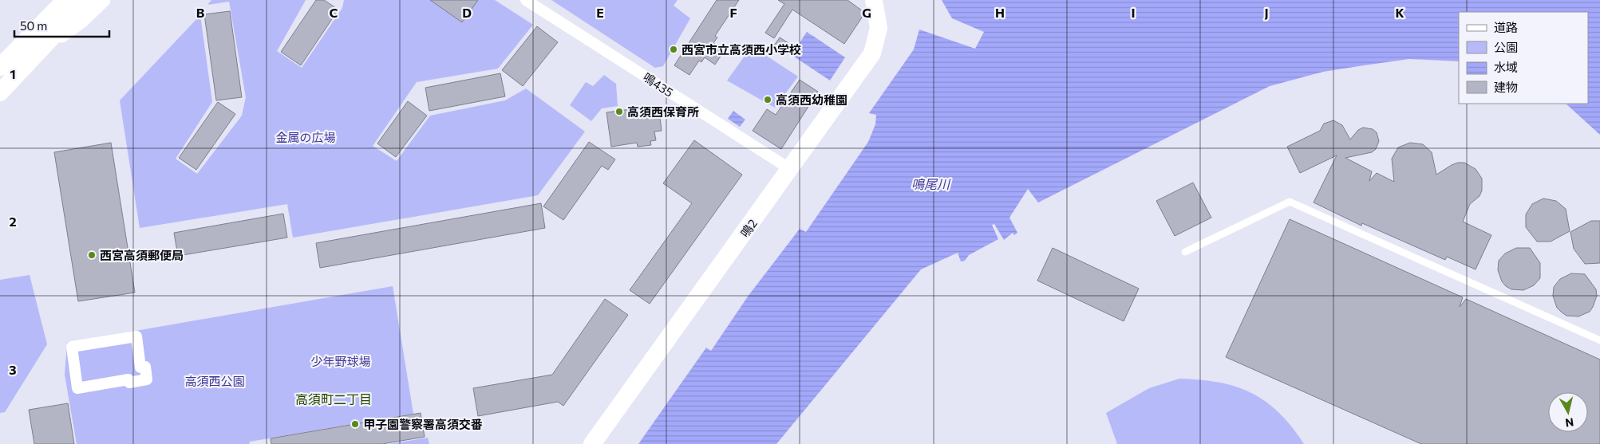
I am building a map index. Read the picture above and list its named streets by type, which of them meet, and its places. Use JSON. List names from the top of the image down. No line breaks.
{"streets":{"street":["鳴435","鳴2"]},"crossings":[["鳴435","鳴2"]],"districts":["高須町二丁目"],"water":["鳴尾川"],"parks":["金属の広場","少年野球場","高須西公園"],"places":["西宮市立高須西小学校","高須西幼稚園","高須西保育所","西宮高須郵便局","甲子園警察署高須交番"],"legend":["道路","公園","水域","建物"],"scale_bar":"50 m","north":"bottom","grid":{"columns":["B","C","D","E","F","G","H","I","J","K"],"rows":["1","2","3"]}}
